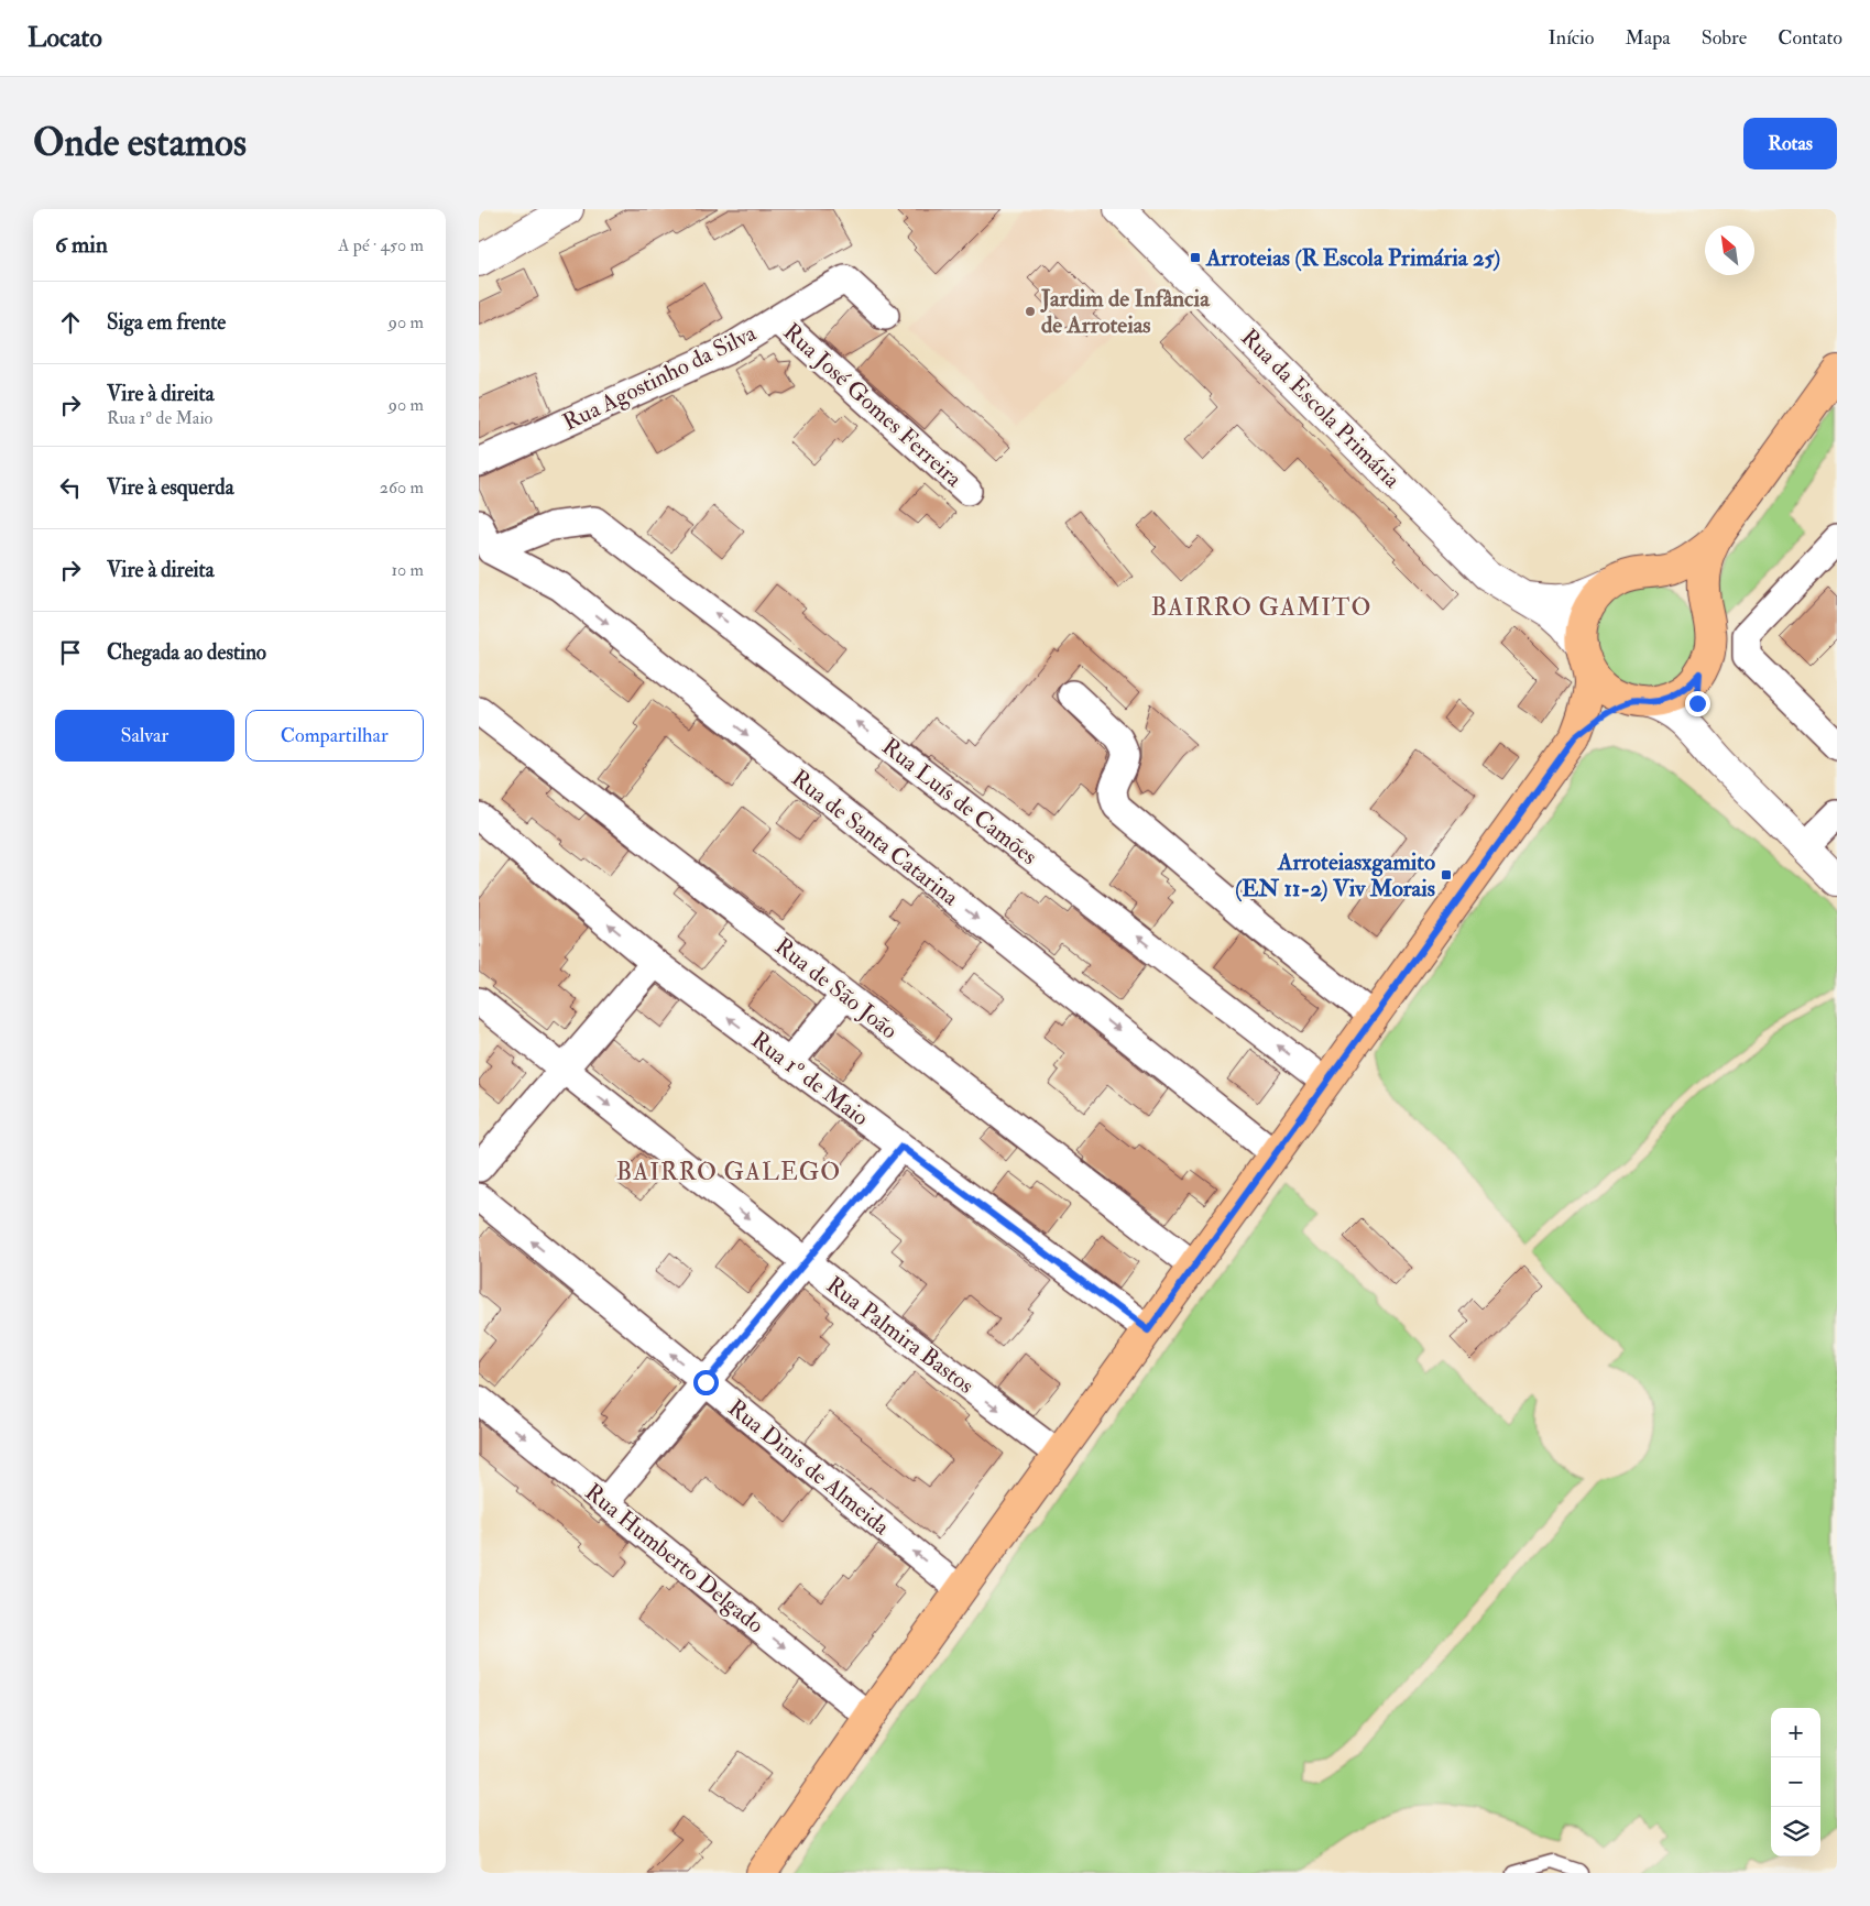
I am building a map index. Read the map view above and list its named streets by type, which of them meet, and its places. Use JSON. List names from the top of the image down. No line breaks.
{"streets":{"street":["Rua Agostinho da Silva","Rua José Gomes Ferreira","Rua da Escola Primária","Rua Luís de Camões","Rua de Santa Catarina","Rua de São João","Rua 1º de Maio","Rua Palmira Bastos","Rua Dinis de Almeida","Rua Humberto Delgado"]},"crossings":[["Rua Agostinho da Silva","Rua José Gomes Ferreira"],["Rua Luís de Camões","Rua de Santa Catarina"]],"one_way":["Rua 1º de Maio","Rua Palmira Bastos","Rua Dinis de Almeida","Rua Humberto Delgado"],"districts":["BAIRRO GAMITO","BAIRRO GALEGO"],"places":{"transit":["Arroteias (R Escola Primária 25)","Arroteiasxgamito (EN 11-2) Viv Morais"],"other":["Jardim de Infância de Arroteias"]},"north":"top left","page":{"header":"Locato","nav":["Início","Mapa","Sobre","Contato"],"buttons":["Rotas",["Salvar","Compartilhar"]],"title":"Onde estamos","heading":["6 min","A pé · 450 m"],"list":[["Siga em frente","90 m"],["Vire à direita","Rua 1º de Maio","90 m"],["Vire à esquerda","260 m"],["Vire à direita","10 m"],"Chegada ao destino"],"map_buttons":["+","−"]}}
